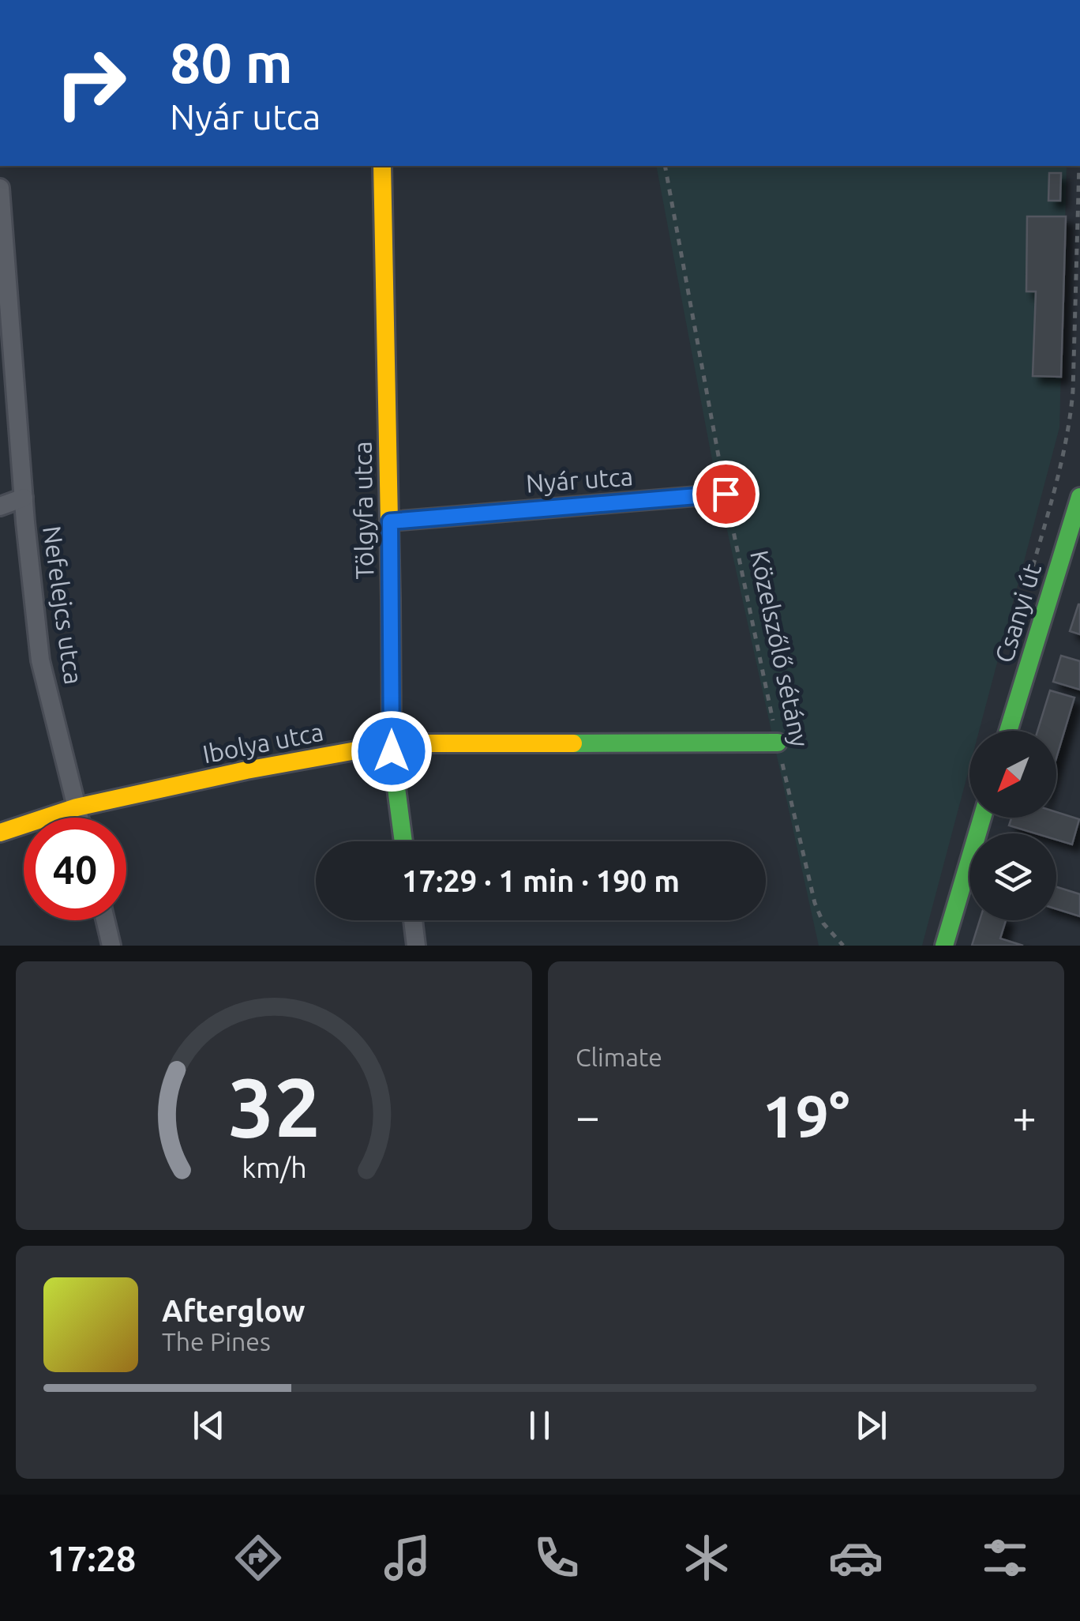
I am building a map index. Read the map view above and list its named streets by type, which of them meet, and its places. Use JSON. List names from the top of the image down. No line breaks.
{"streets":{"street":["Nyár utca","Tölgyfa utca","Nefelejcs utca","Csanyi út","Ibolya utca"],"path":["Közelszőlő sétány"]},"crossings":[["Nyár utca","Tölgyfa utca"],["Nyár utca","Közelszőlő sétány"],["Tölgyfa utca","Ibolya utca"],["Nefelejcs utca","Ibolya utca"],["Közelszőlő sétány","Ibolya utca"]],"north":"bottom left","page":{"turn":["80 m","Nyár utca"],"limit":"40","trip":"17:29 · 1 min · 190 m","tile":"Climate","heat":["−","19°","+"],"song":["Afterglow","The Pines"],"tabs":"17:28","gauge":["32","km/h"]}}
